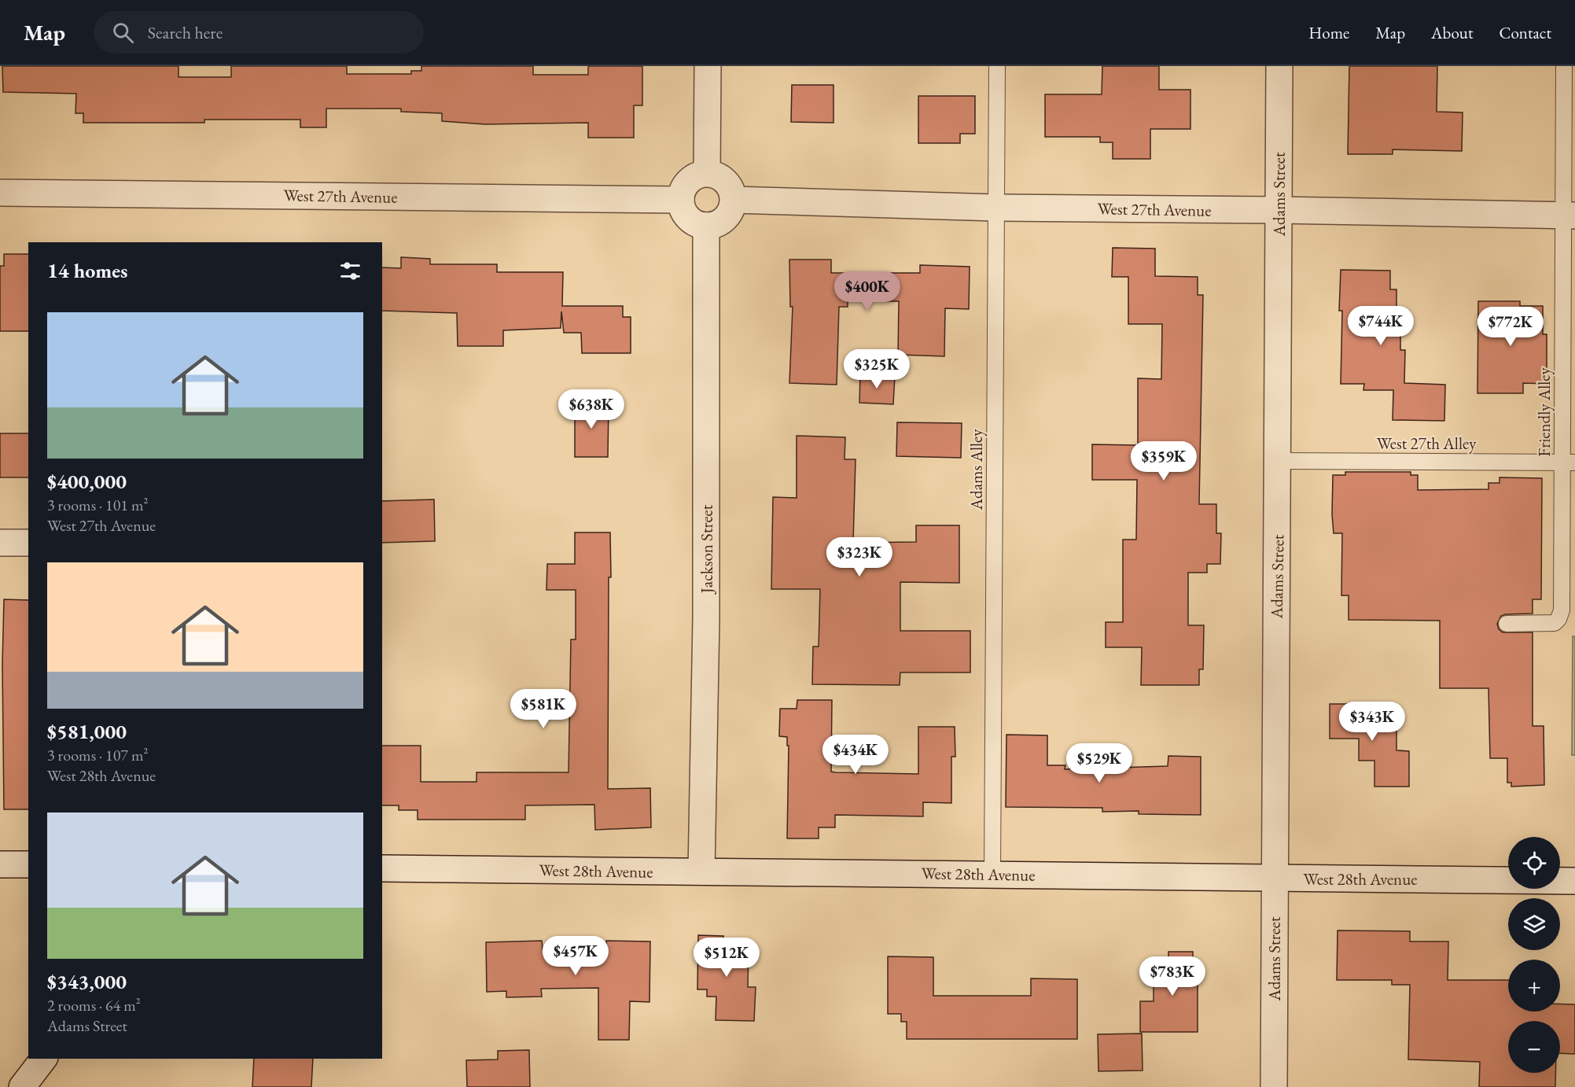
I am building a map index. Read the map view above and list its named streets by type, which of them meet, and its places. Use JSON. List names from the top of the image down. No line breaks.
{"streets":{"street":["Adams Street","West 27th Avenue","Jackson Street","West 28th Avenue"],"lane":["Friendly Alley","West 27th Alley","Adams Alley"]},"crossings":[["Adams Street","West 27th Avenue"],["Adams Street","West 27th Alley"],["Adams Street","West 28th Avenue"],["West 27th Avenue","Friendly Alley"],["West 27th Avenue","Adams Alley"],["West 27th Avenue","Jackson Street"],["Friendly Alley","West 27th Alley"],["Adams Alley","West 28th Avenue"],["Jackson Street","West 28th Avenue"]],"page":{"header":"Map","search":"Search here","nav":["Home","Map","About","Contact"],"heading":"14 homes","price":["$400K","$744K","$772K","$325K","$638K","$359K","$323K","$581K","$343K","$434K","$529K","$457K","$512K","$783K"],"list":[{"name":"$400,000","note":"3 rooms · 101 m² · West 27th Avenue"},{"name":"$581,000","note":"3 rooms · 107 m² · West 28th Avenue"},{"name":"$343,000","note":"2 rooms · 64 m² · Adams Street"}],"map_buttons":["+","−"]}}
